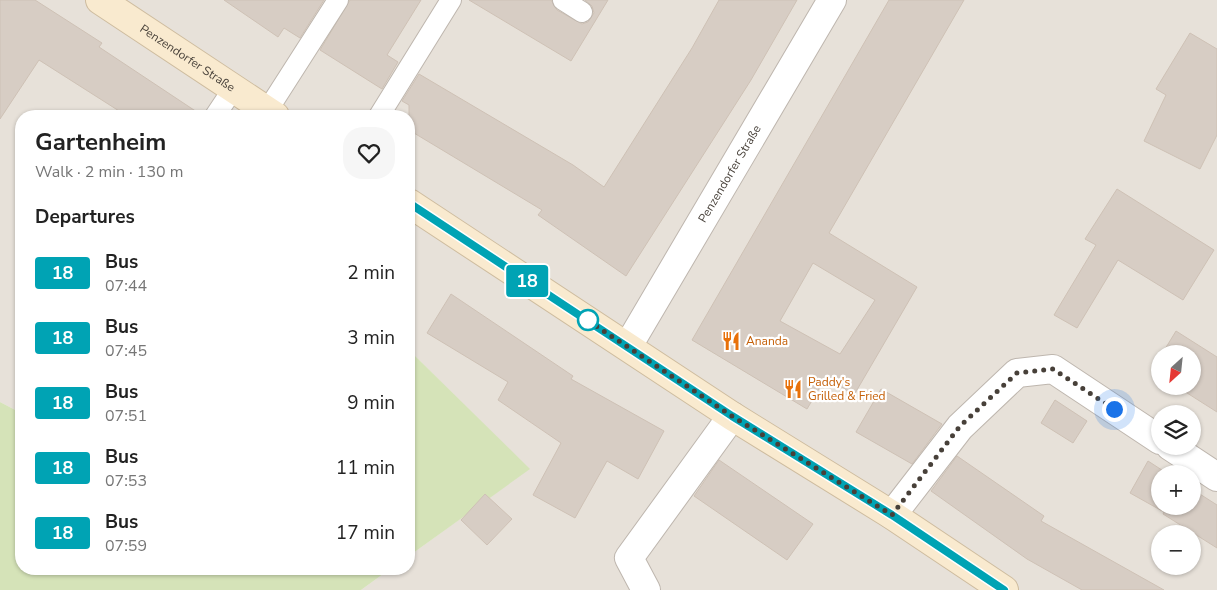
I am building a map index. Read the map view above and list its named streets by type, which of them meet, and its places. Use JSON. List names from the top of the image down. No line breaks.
{"streets":{"main road":["Penzendorfer Straße"]},"places":{"restaurant":["Ananda","Paddy's Grilled & Fried"]},"lines":["bus line 18"],"north":"bottom left","page":{"on_map":"18","heading":[["Gartenheim","Walk · 2 min · 130 m"],"Departures"],"list":[{"mark":"18","name":"Bus","note":"07:44","value":"2 min"},{"mark":"18","name":"Bus","note":"07:45","value":"3 min"},{"mark":"18","name":"Bus","note":"07:51","value":"9 min"},{"mark":"18","name":"Bus","note":"07:53","value":"11 min"},{"mark":"18","name":"Bus","note":"07:59","value":"17 min"}],"map_buttons":["+","−"]}}
